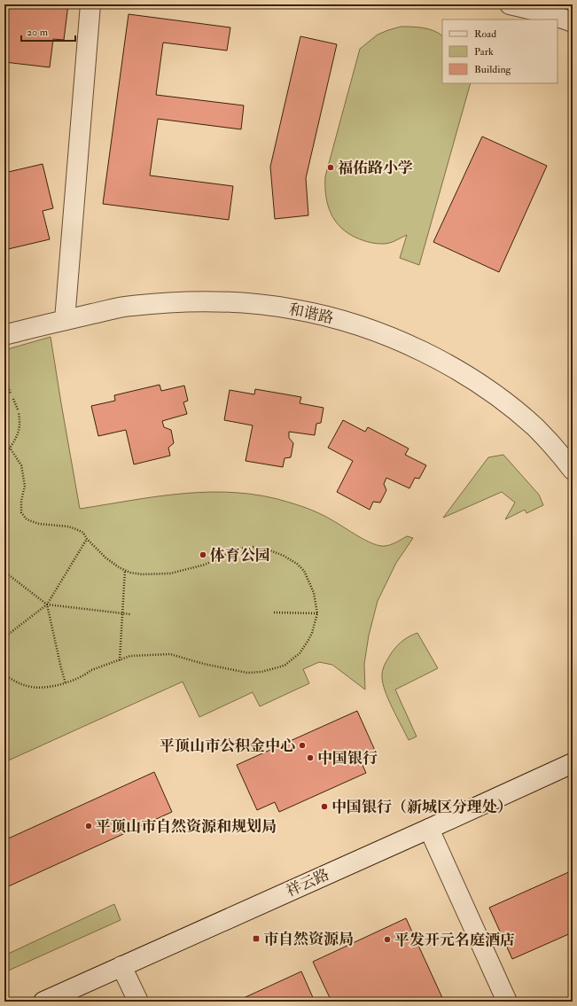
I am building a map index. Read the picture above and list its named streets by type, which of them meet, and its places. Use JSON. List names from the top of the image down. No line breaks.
{"streets":{"street":["和谐路","祥云路"]},"places":{"other":["福佑路小学","体育公园","平顶山市公积金中心","中国银行","中国银行（新城区分理处）","平顶山市自然资源和规划局","平发开元名庭酒店"],"transit":["市自然资源局"]},"legend":["Road","Park","Building"],"scale_bar":"20 m"}
